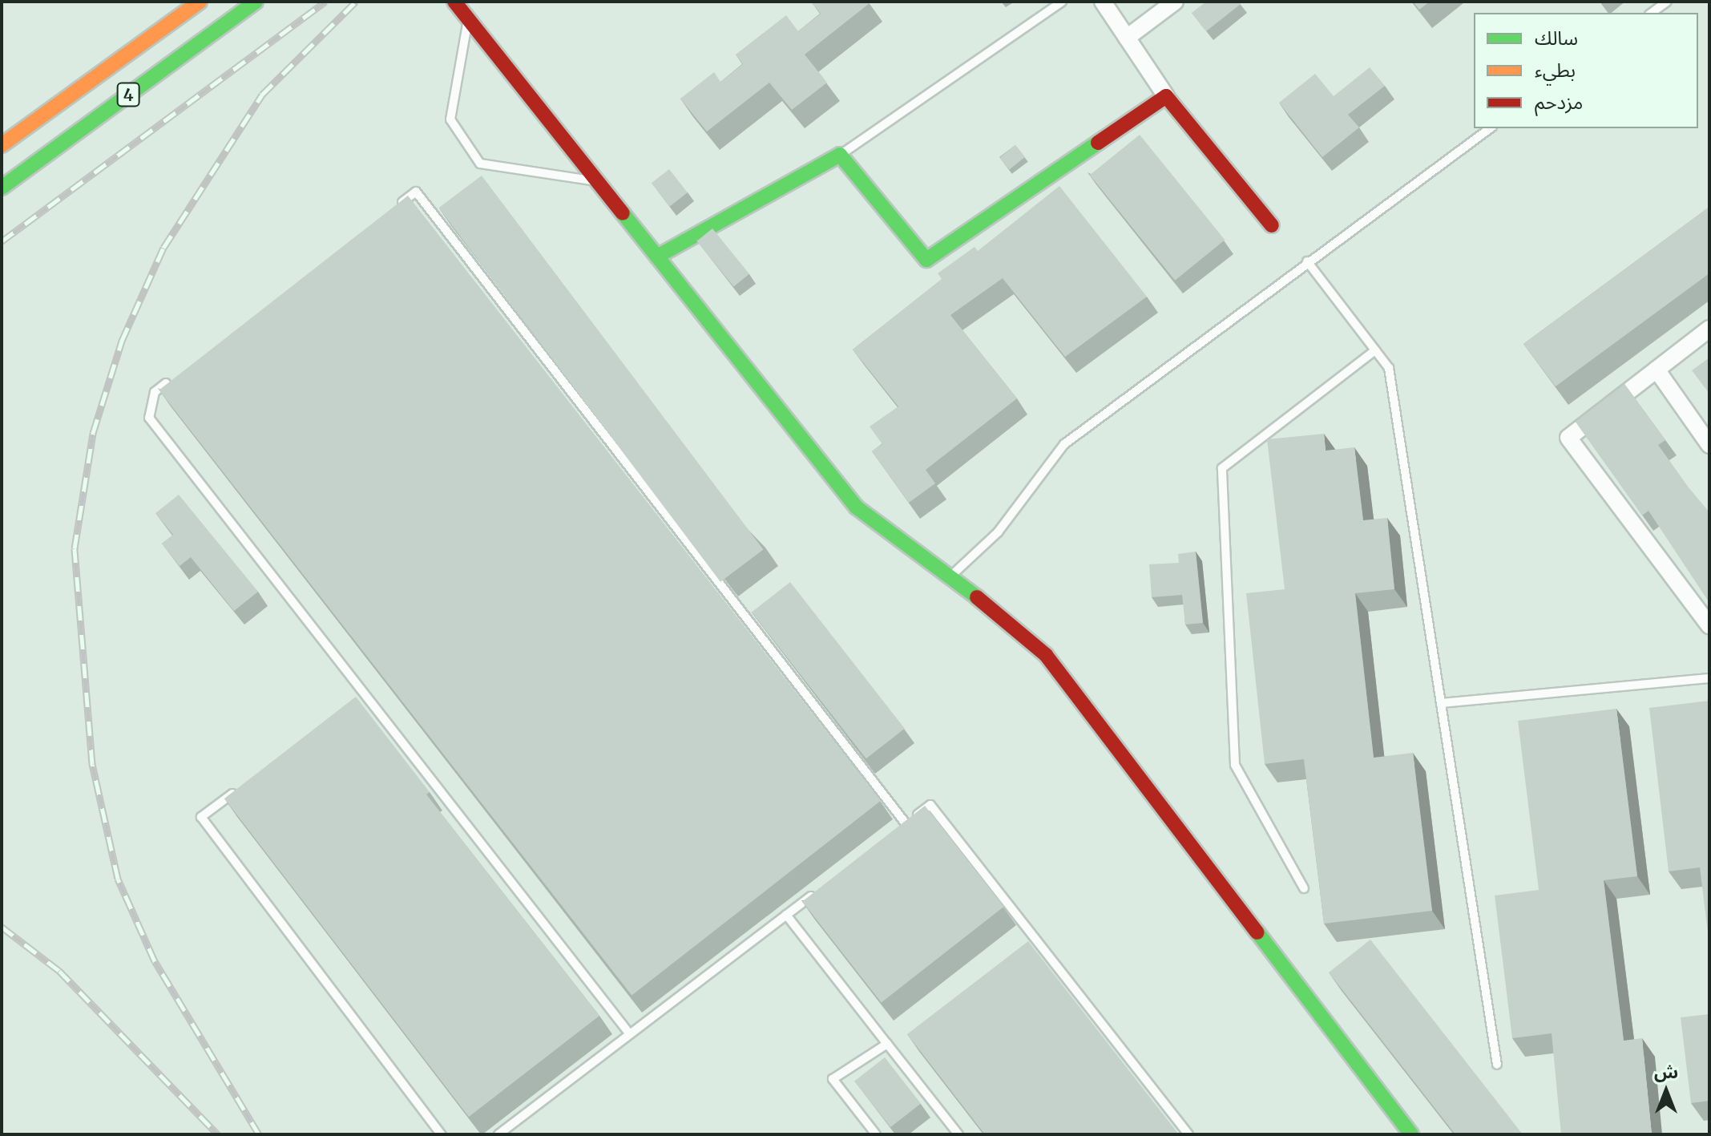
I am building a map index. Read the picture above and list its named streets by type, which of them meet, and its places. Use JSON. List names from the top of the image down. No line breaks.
{"streets":{"street":["4"]},"legend":["سالك","بطيء","مزدحم"],"north":"top"}
